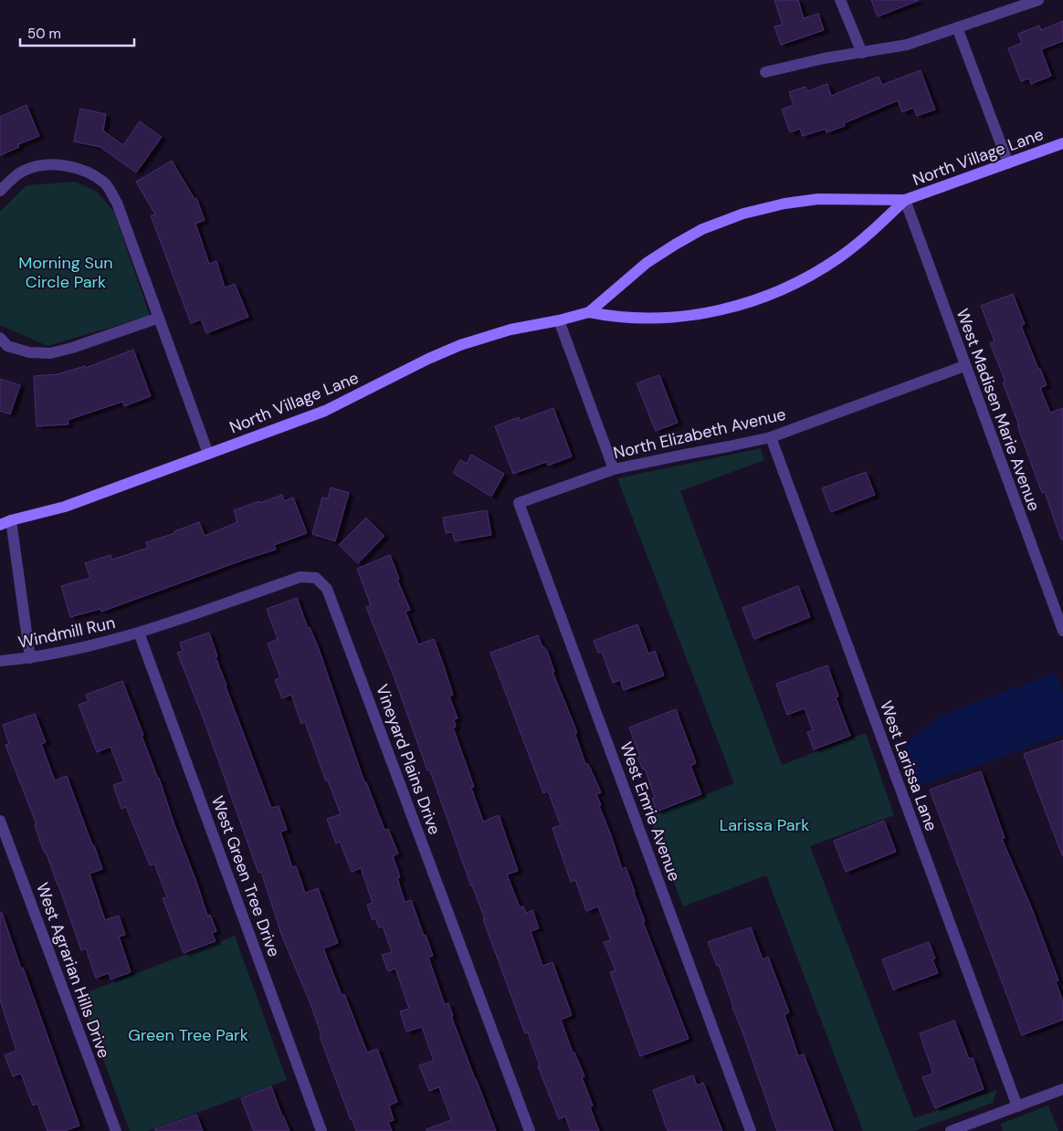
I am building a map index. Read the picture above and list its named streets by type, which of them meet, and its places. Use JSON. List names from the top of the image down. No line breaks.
{"streets":{"street":["North Village Lane","West Madisen Marie Avenue","North Elizabeth Avenue","Windmill Run","Vineyard Plains Drive","West Larissa Lane","West Emrie Avenue","West Green Tree Drive","West Agrarian Hills Drive"]},"crossings":[["North Village Lane","West Madisen Marie Avenue"],["West Madisen Marie Avenue","North Elizabeth Avenue"],["North Elizabeth Avenue","West Larissa Lane"],["North Elizabeth Avenue","West Emrie Avenue"],["Windmill Run","Vineyard Plains Drive"],["Windmill Run","West Green Tree Drive"],["Vineyard Plains Drive","West Green Tree Drive"]],"parks":["Morning Sun Circle Park","Larissa Park","Green Tree Park"],"scale_bar":"50 m"}
